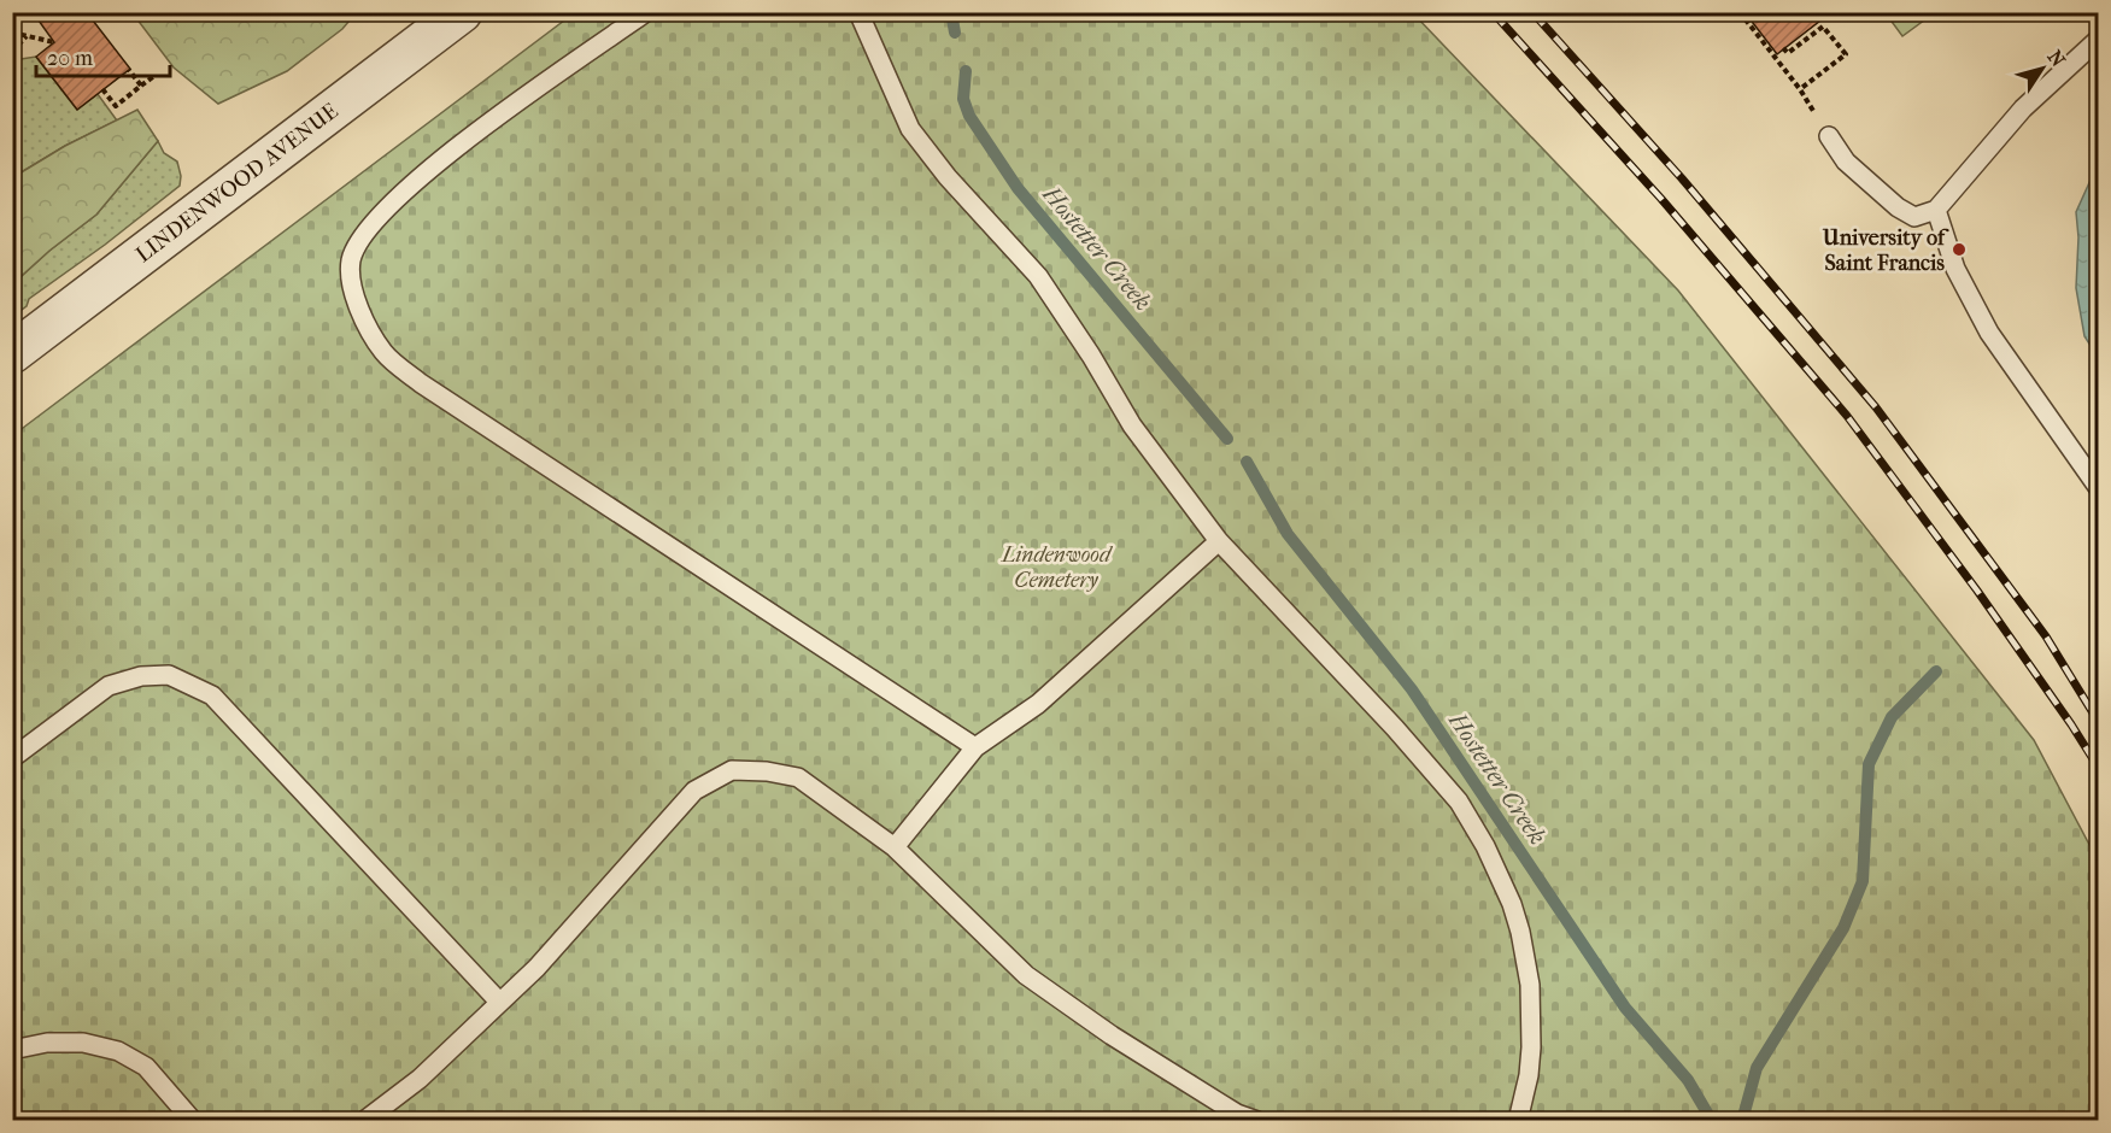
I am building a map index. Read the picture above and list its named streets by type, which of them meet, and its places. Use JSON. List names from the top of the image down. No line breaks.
{"streets":{"street":["LINDENWOOD AVENUE"]},"water":["Hostetter Creek"],"parks":["Lindenwood Cemetery"],"places":["University of Saint Francis"],"scale_bar":"20 m","north":"top right"}
